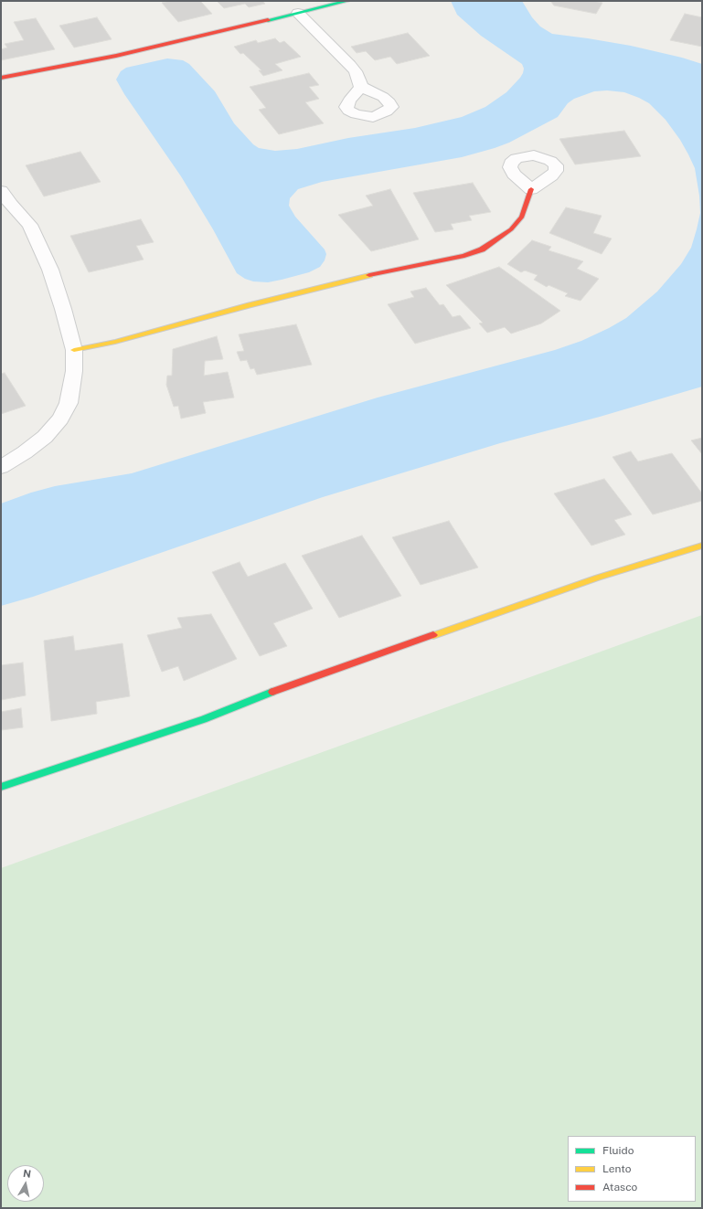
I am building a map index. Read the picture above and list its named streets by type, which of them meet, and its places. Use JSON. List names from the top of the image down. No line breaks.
{"legend":["Fluido","Lento","Atasco"],"north":"top"}
